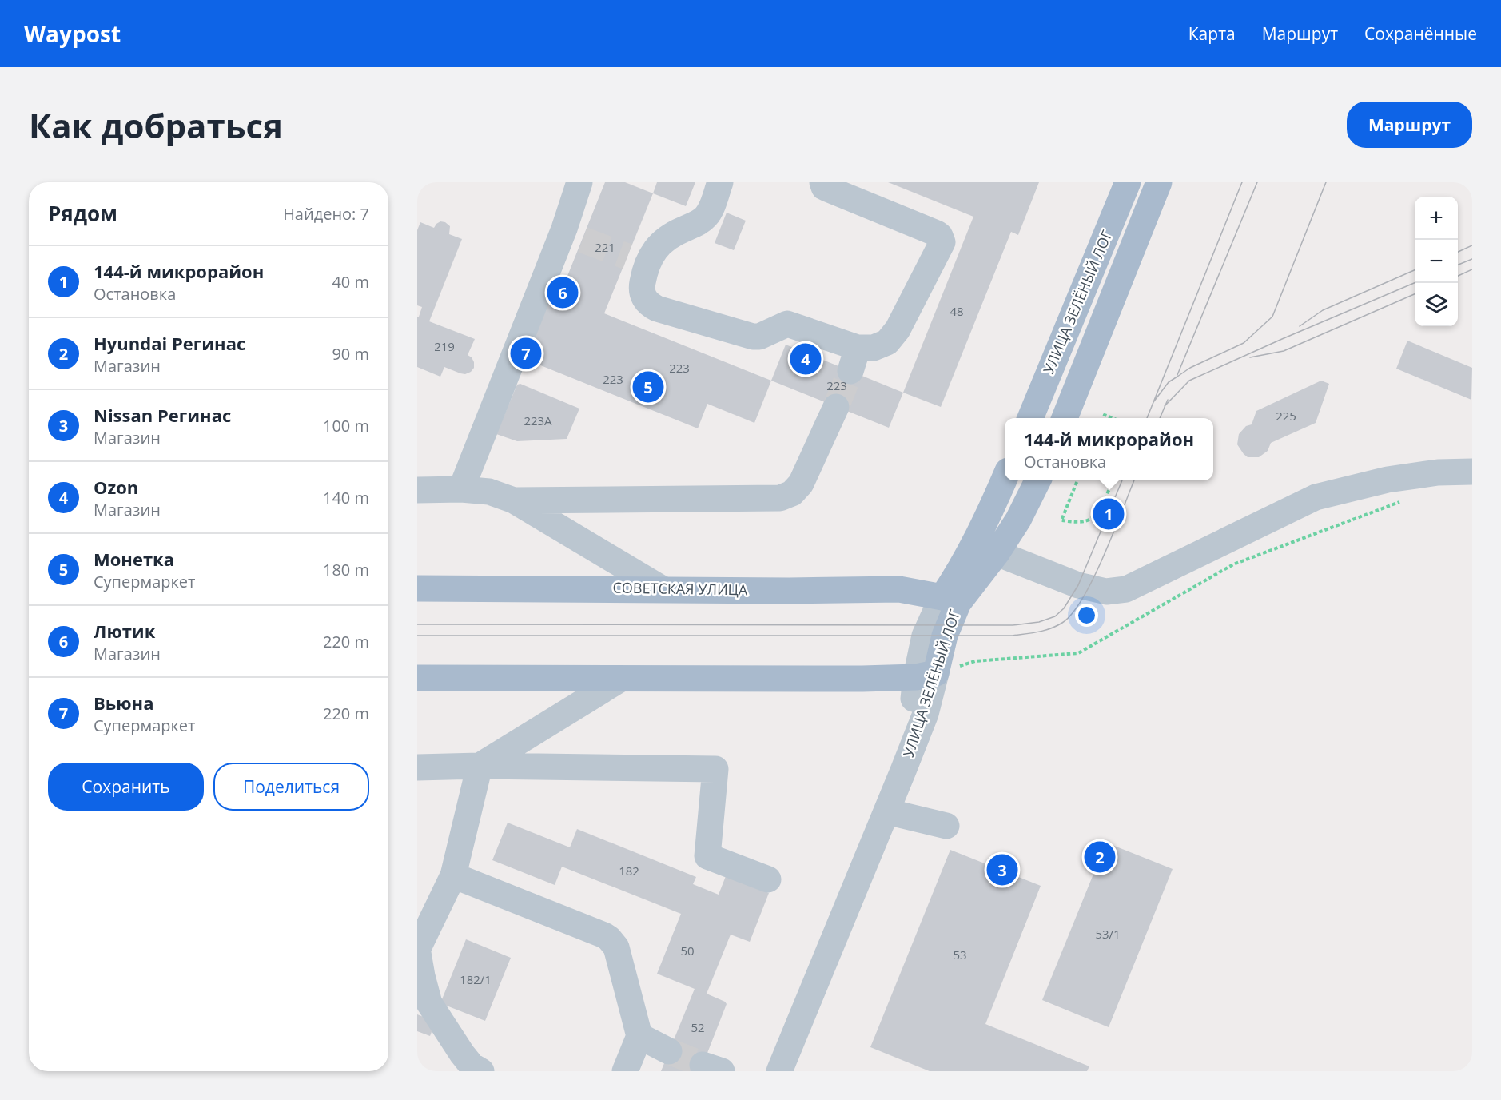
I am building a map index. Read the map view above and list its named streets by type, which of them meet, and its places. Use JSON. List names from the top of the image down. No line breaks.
{"streets":{"main road":["УЛИЦА ЗЕЛЁНЫЙ ЛОГ","СОВЕТСКАЯ УЛИЦА"]},"crossings":[["УЛИЦА ЗЕЛЁНЫЙ ЛОГ","СОВЕТСКАЯ УЛИЦА"]],"house_numbers":["221","48","219","223","223","223","225","223А","182","53/1","50","53","182/1","52"],"page":{"header":"Waypost","nav":["Карта","Маршрут","Сохранённые"],"buttons":["Маршрут",["Сохранить","Поделиться"]],"title":"Как добраться","heading":["Рядом","Найдено: 7"],"map_buttons":["+","−"],"list":[{"mark":"1","name":"144-й микрорайон","note":"Остановка","value":"40 m"},{"mark":"2","name":"Hyundai Регинас","note":"Магазин","value":"90 m"},{"mark":"3","name":"Nissan Регинас","note":"Магазин","value":"100 m"},{"mark":"4","name":"Ozon","note":"Магазин","value":"140 m"},{"mark":"5","name":"Монетка","note":"Супермаркет","value":"180 m"},{"mark":"6","name":"Лютик","note":"Магазин","value":"220 m"},{"mark":"7","name":"Вьюна","note":"Супермаркет","value":"220 m"}],"pins":["6","7","4","5","1","2","3"],"popup":["144-й микрорайон","Остановка"]}}
